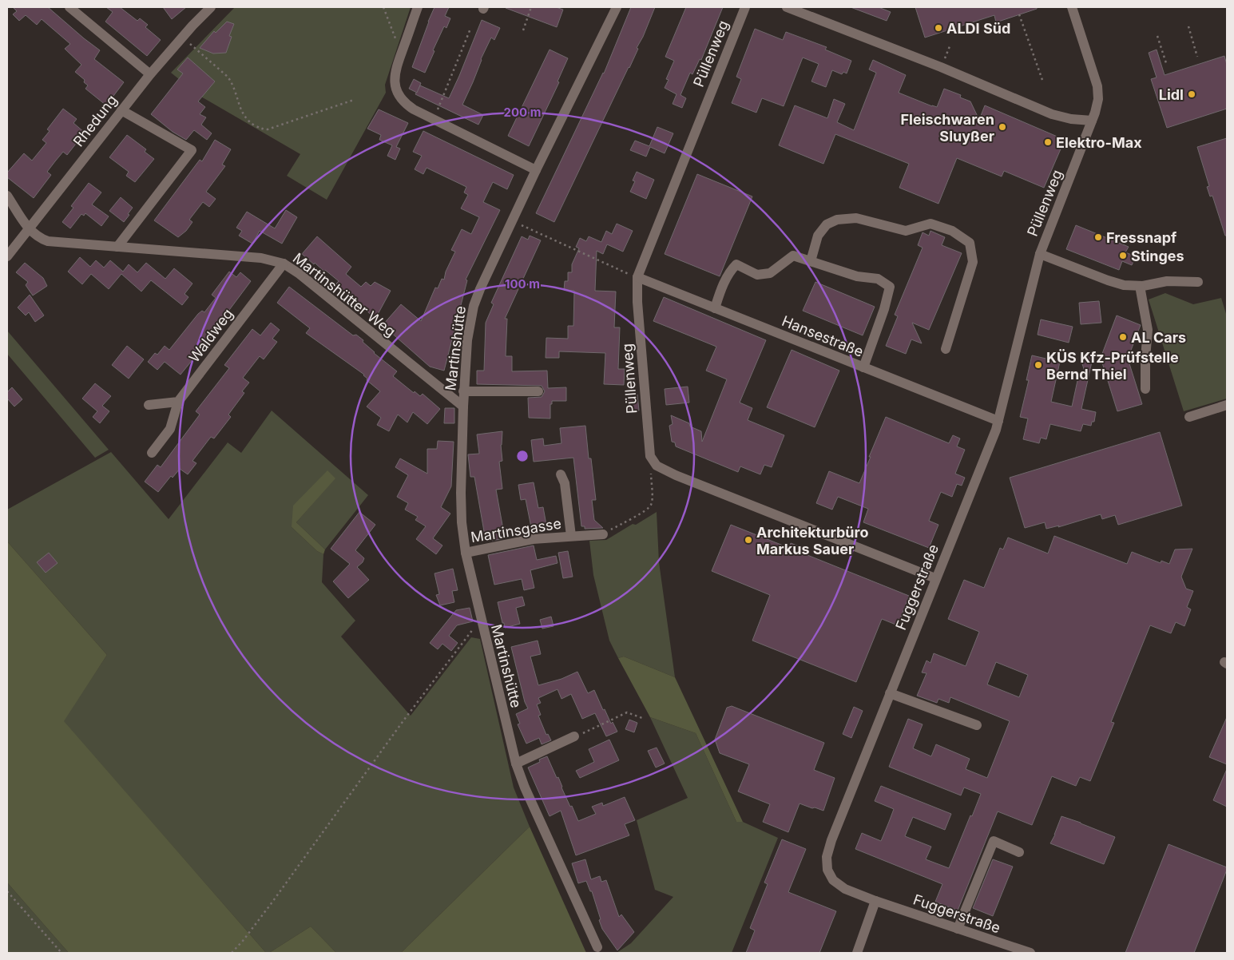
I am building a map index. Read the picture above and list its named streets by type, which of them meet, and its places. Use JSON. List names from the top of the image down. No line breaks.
{"streets":{"street":["Püllenweg","Rhedung","Martinshütter Weg","Waldweg","Hansestraße","Martinshütte","Martinsgasse","Fuggerstraße"]},"crossings":[["Püllenweg","Hansestraße"],["Püllenweg","Fuggerstraße"],["Rhedung","Martinshütter Weg"],["Martinshütter Weg","Waldweg"],["Martinshütter Weg","Martinshütte"],["Hansestraße","Fuggerstraße"],["Martinshütte","Martinsgasse"]],"places":["ALDI Süd","Lidl","Fleischwaren Sluyßer","Elektro-Max","Fressnapf","Stinges","AL Cars","KÜS Kfz-Prüfstelle Bernd Thiel","Architekturbüro Markus Sauer"],"rings":["200 m","100 m"]}
